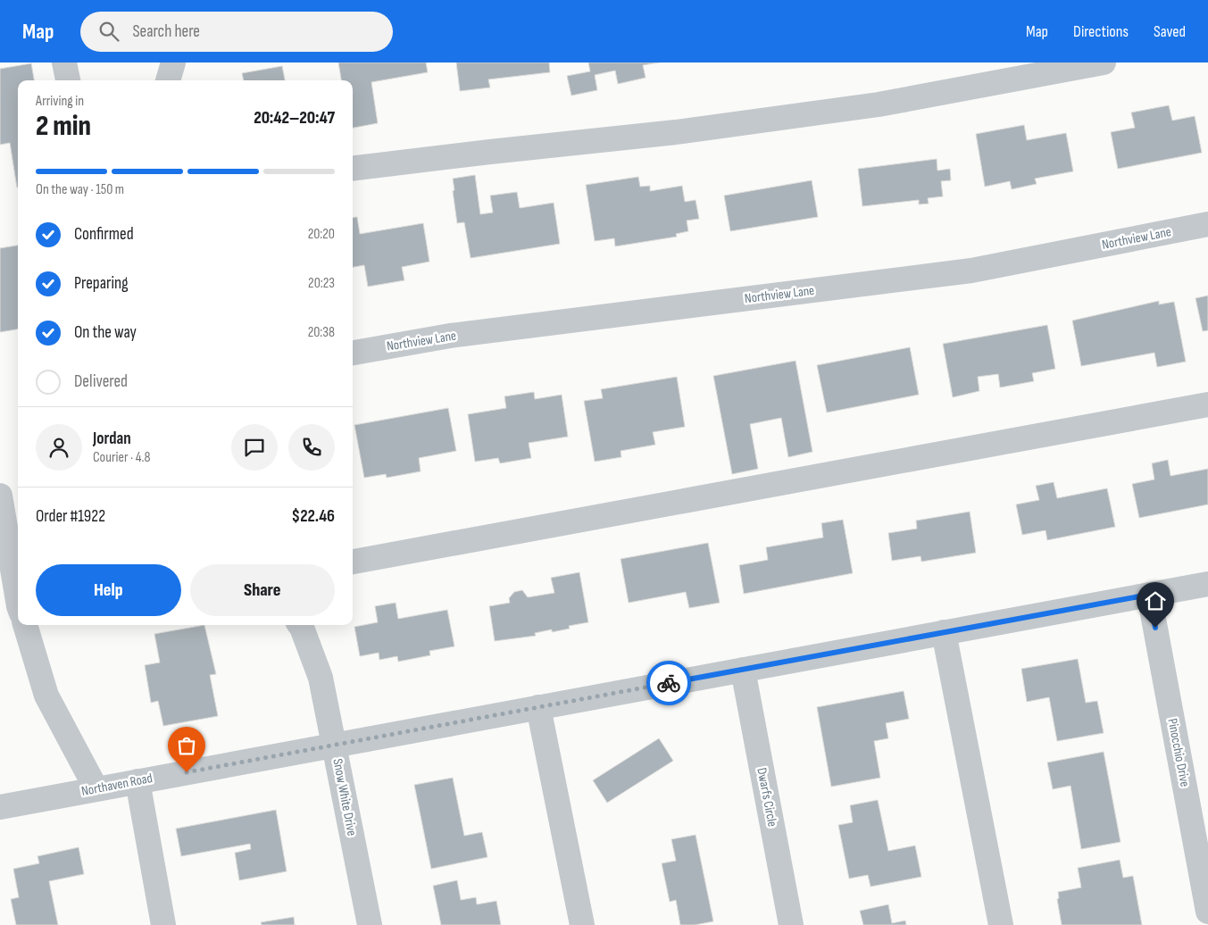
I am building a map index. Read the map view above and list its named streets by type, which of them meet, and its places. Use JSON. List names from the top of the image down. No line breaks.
{"streets":{"street":["Northview Lane","Pinocchio Drive","Northaven Road","Snow White Drive","Dwarfs Circle"]},"crossings":[["Pinocchio Drive","Northaven Road"],["Northaven Road","Snow White Drive"],["Northaven Road","Dwarfs Circle"]],"page":{"header":"Map","search":"Search here","nav":["Map","Directions","Saved"],"heading":["2 min","Arriving in","20:42–20:47"],"panel":["Jordan","Courier · 4.8","Order #1922","$22.46"],"bar":"On the way · 150 m","list":[["Confirmed","20:20"],["Preparing","20:23"],["On the way","20:38"],"Delivered"],"buttons":["Help","Share"]}}
